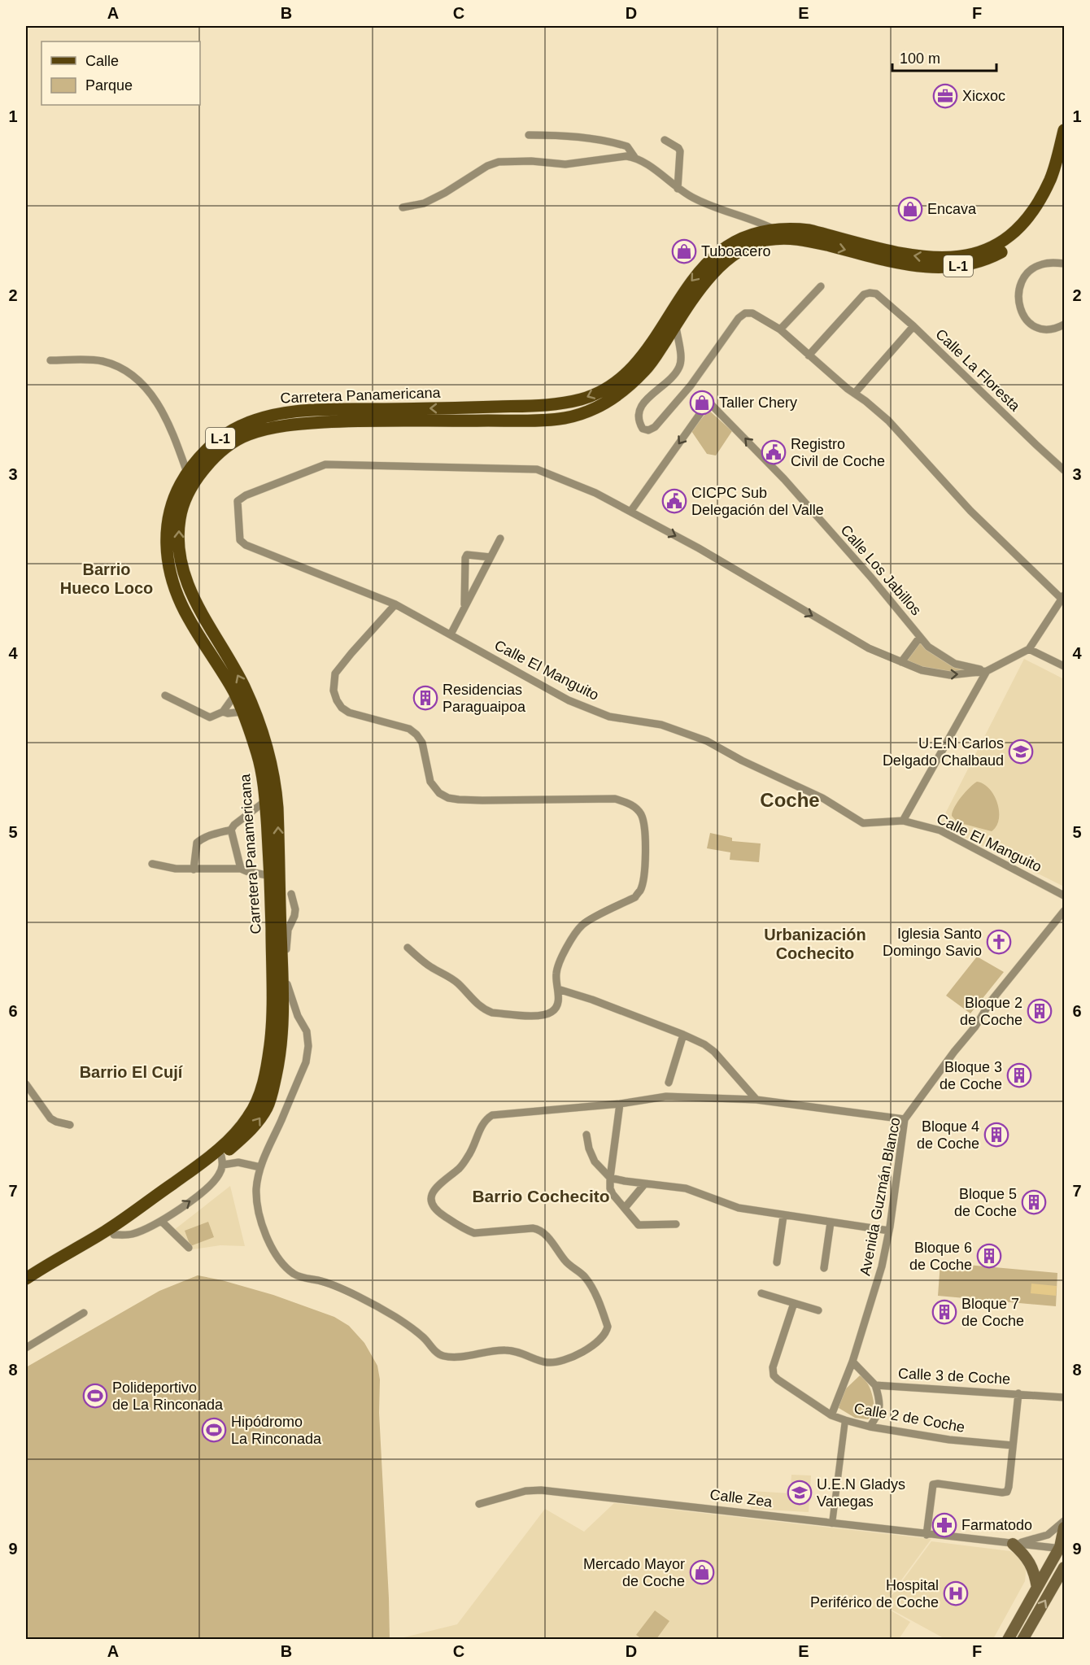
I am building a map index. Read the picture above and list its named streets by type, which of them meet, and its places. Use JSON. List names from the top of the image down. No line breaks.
{"streets":{"main road":["L-1","Carretera Panamericana"],"street":["Calle La Floresta","Calle Los Jabillos","Calle El Manguito","Avenida Guzmán Blanco","Calle 3 de Coche","Calle 2 de Coche","Calle Zea"]},"crossings":[["Calle Los Jabillos","Calle El Manguito"],["Avenida Guzmán Blanco","Calle 2 de Coche"]],"districts":["Barrio Hueco Loco","Coche","Urbanización Cochecito","Barrio El Cují","Barrio Cochecito"],"places":{"office":["Xicxoc"],"shop":["Encava","Tuboacero","Taller Chery","Mercado Mayor de Coche"],"public building":["Registro Civil de Coche","CICPC Sub Delegación del Valle"],"building":["Residencias Paraguaipoa","Bloque 2 de Coche","Bloque 3 de Coche","Bloque 4 de Coche","Bloque 5 de Coche","Bloque 6 de Coche","Bloque 7 de Coche"],"school or university":["U.E.N Carlos Delgado Chalbaud","U.E.N Gladys Vanegas"],"church":["Iglesia Santo Domingo Savio"],"sports":["Polideportivo de La Rinconada","Hipódromo La Rinconada"],"pharmacy":["Farmatodo"],"hospital":["Hospital Periférico de Coche"]},"legend":["Calle","Parque"],"scale_bar":"100 m","grid":{"columns":["A","B","C","D","E","F"],"rows":["1","2","3","4","5","6","7","8","9"]}}
